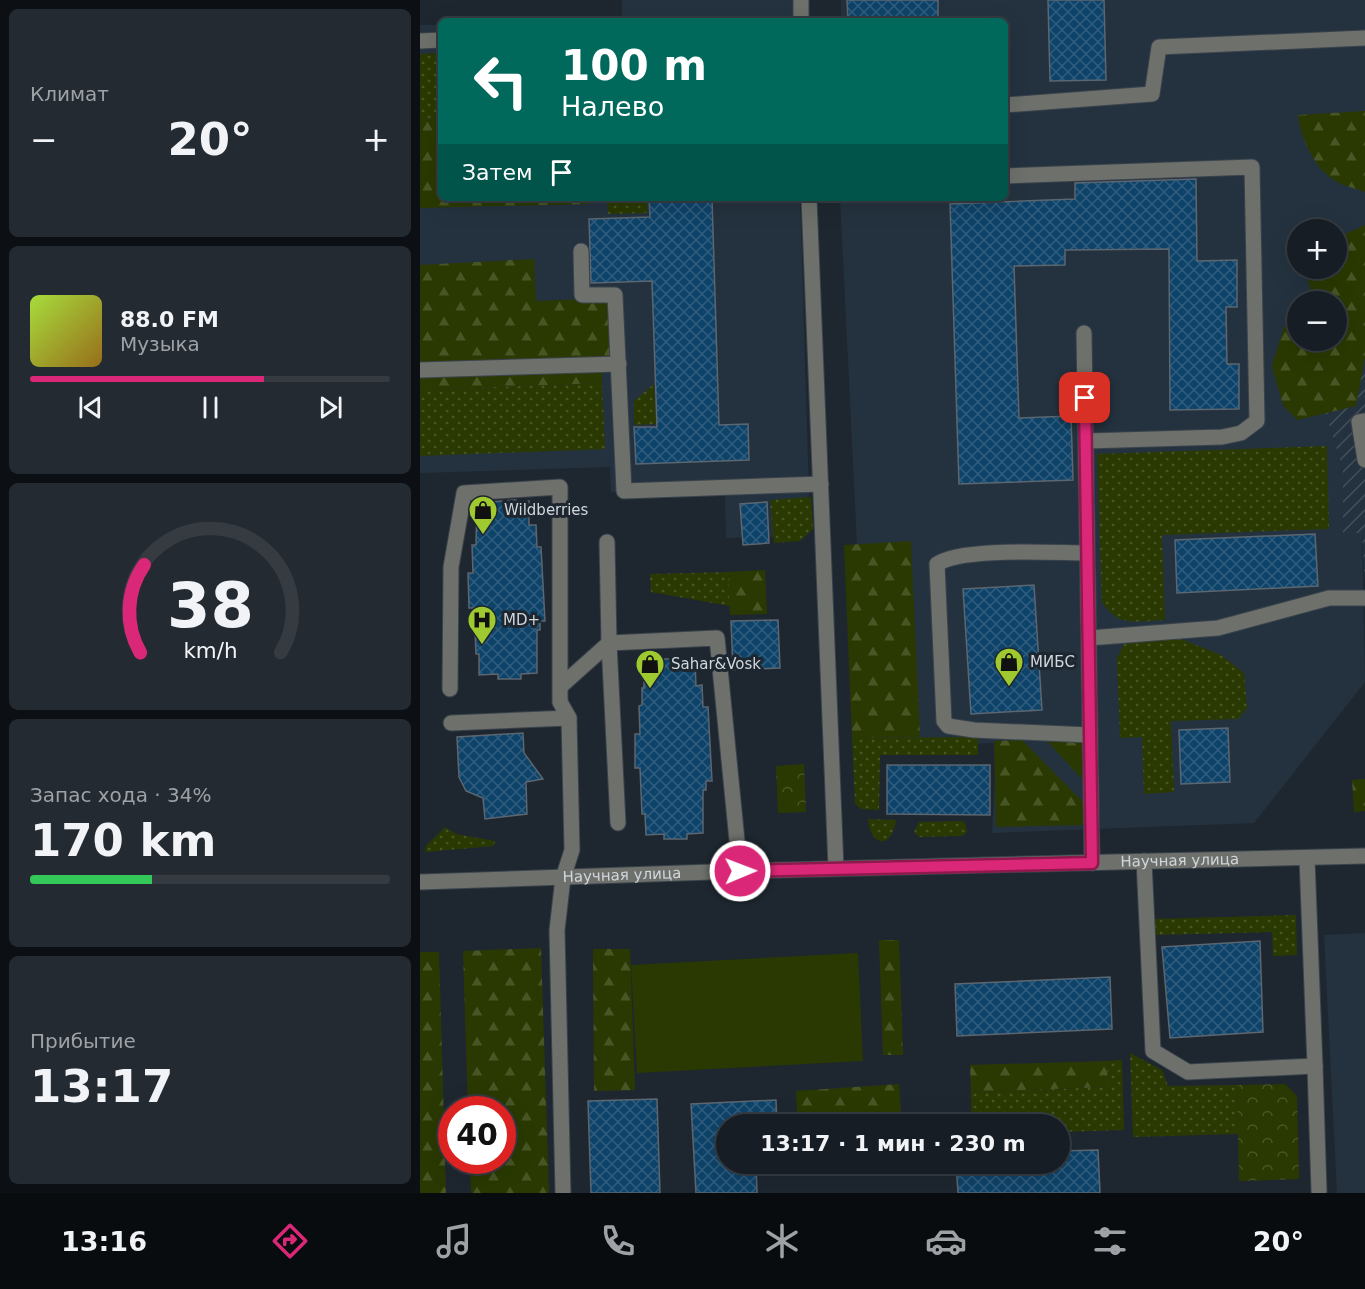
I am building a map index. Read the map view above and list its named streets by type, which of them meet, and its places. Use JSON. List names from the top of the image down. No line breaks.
{"streets":{"street":["Научная улица"]},"places":{"shop":["Wildberries","МИБС","Sahar&Vosk"],"hospital":["MD+"]},"page":{"tile":["Климат",["Запас хода · 34%","170 km"],["Прибытие","13:17"]],"turn":["100 m","Налево"],"heat":["−","20°","+"],"then":"Затем","map_buttons":["+","−"],"song":["88.0 FM","Музыка"],"limit":"40","trip":"13:17 · 1 мин · 230 m","tabs":["13:16","20°"],"gauge":["38","km/h"]}}
